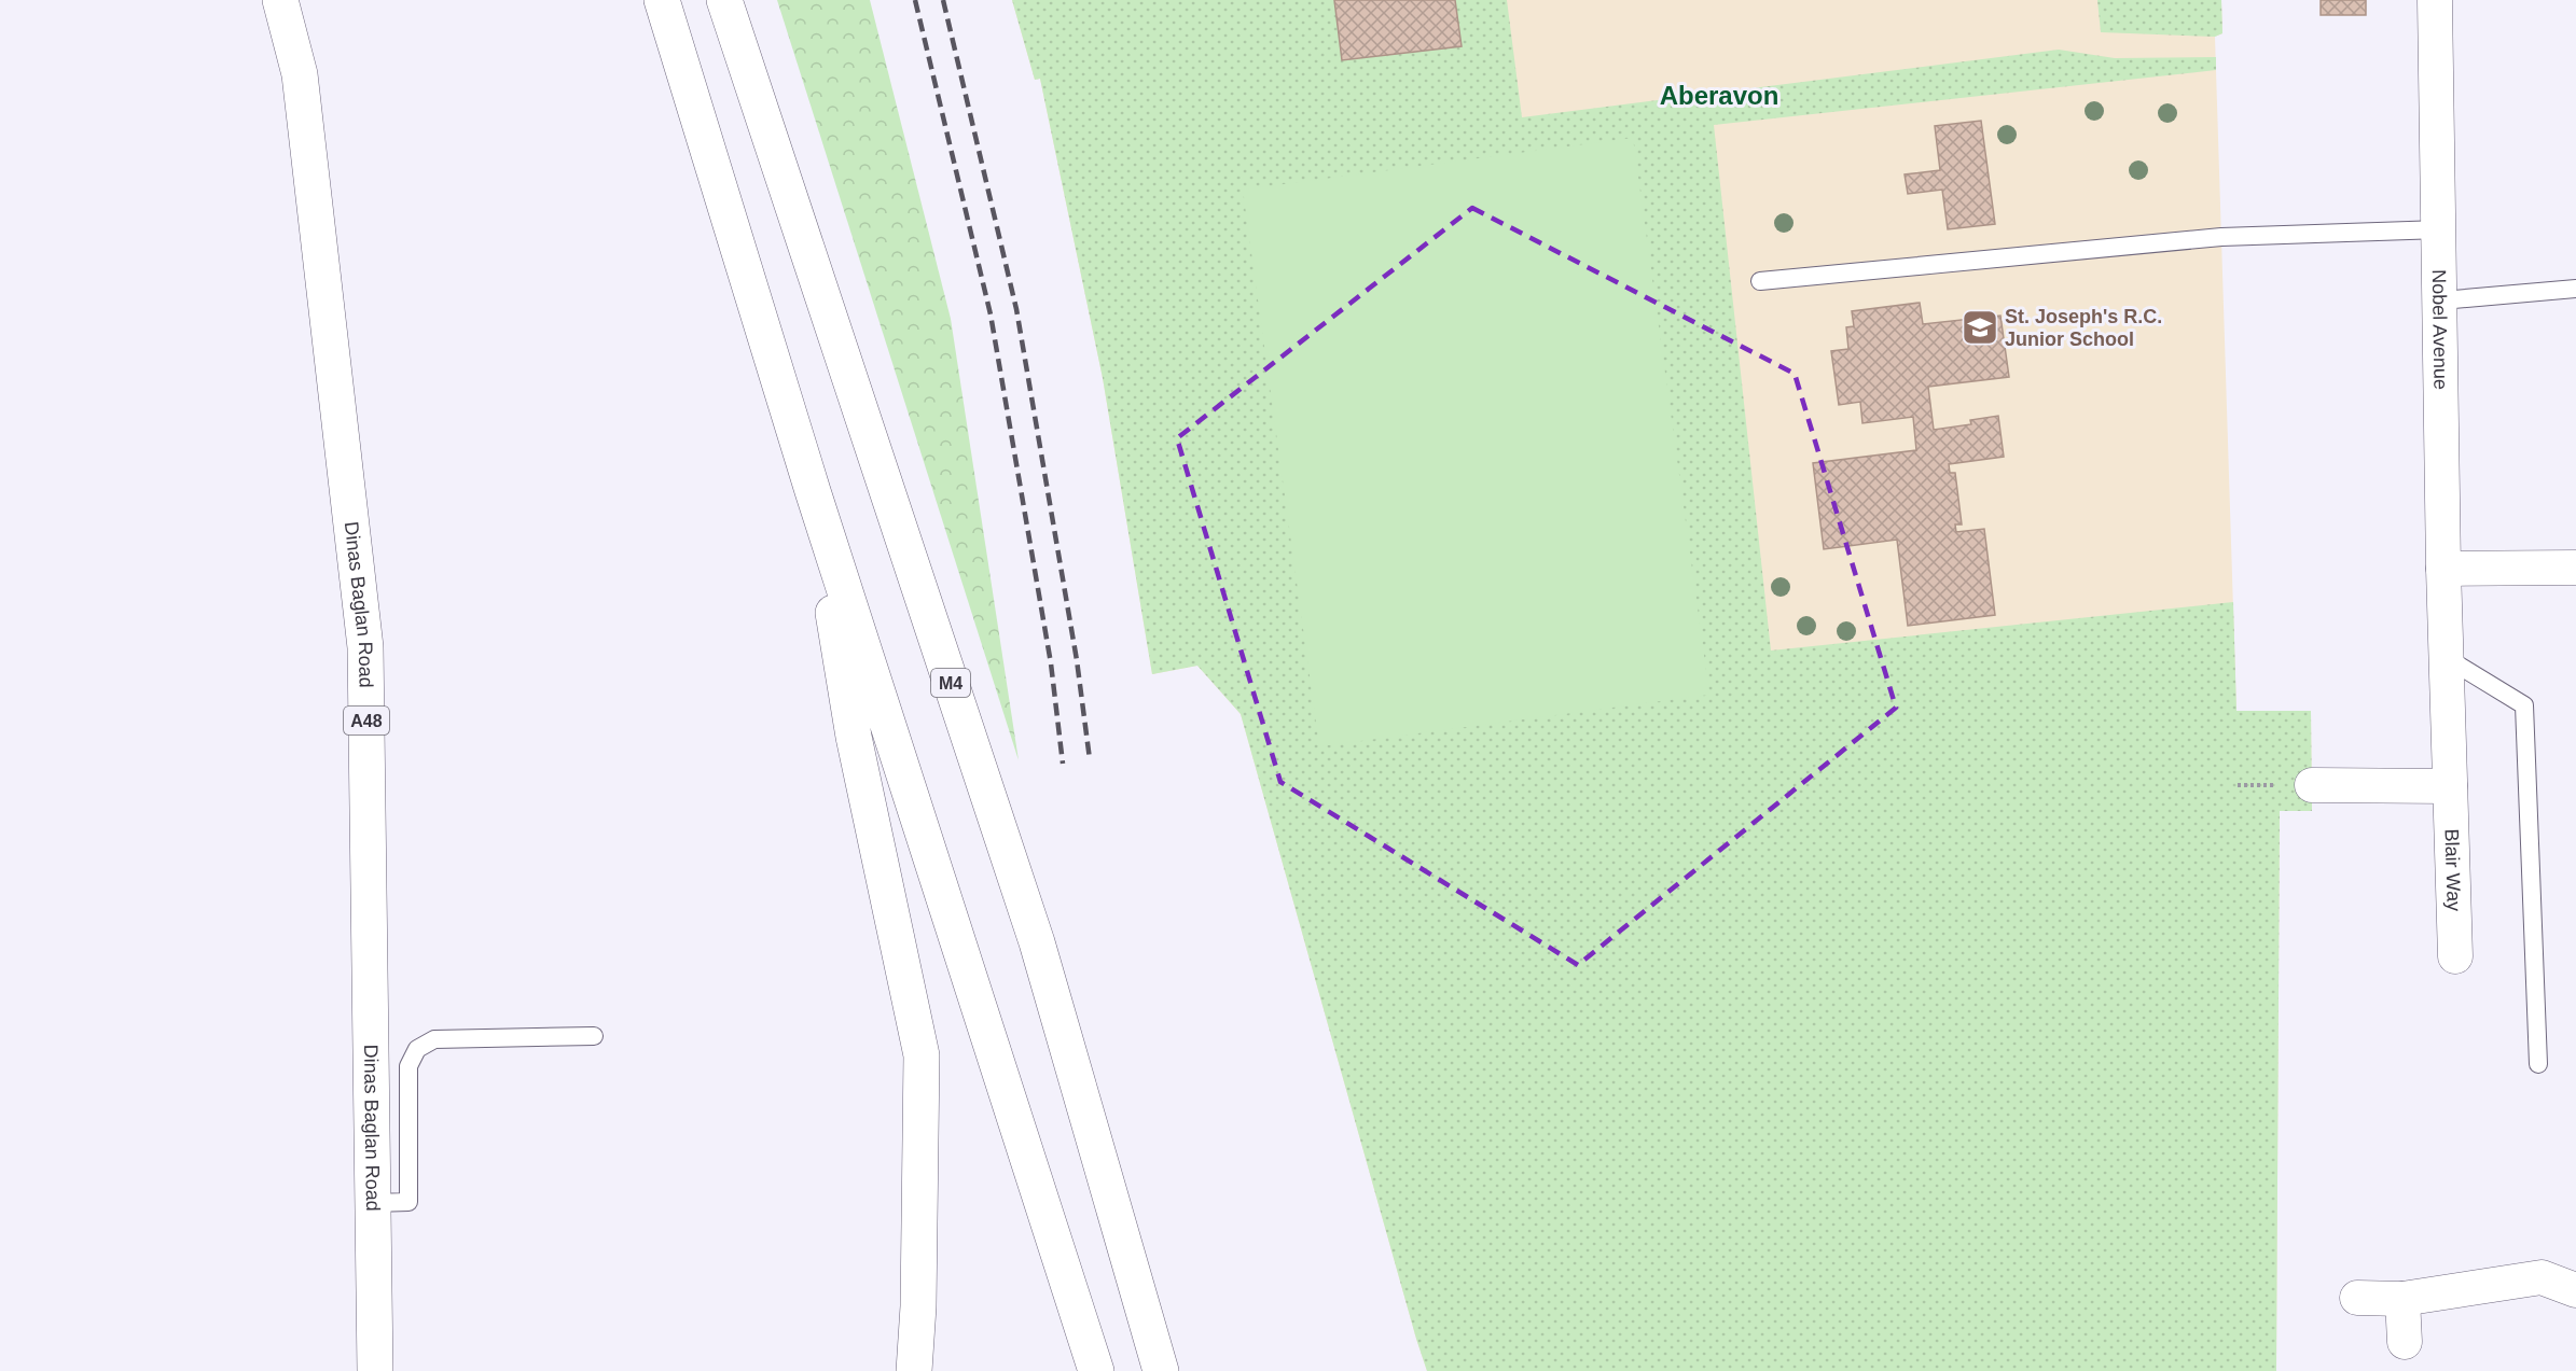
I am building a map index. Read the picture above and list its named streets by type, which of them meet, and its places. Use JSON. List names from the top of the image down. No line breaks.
{"streets":{"main road":["Dinas Baglan Road","M4","A48"],"street":["Nobel Avenue","Blair Way"]},"crossings":[["Nobel Avenue","Blair Way"]],"districts":["Aberavon"],"places":{"school or university":["St. Joseph's R.C. Junior School"]}}
